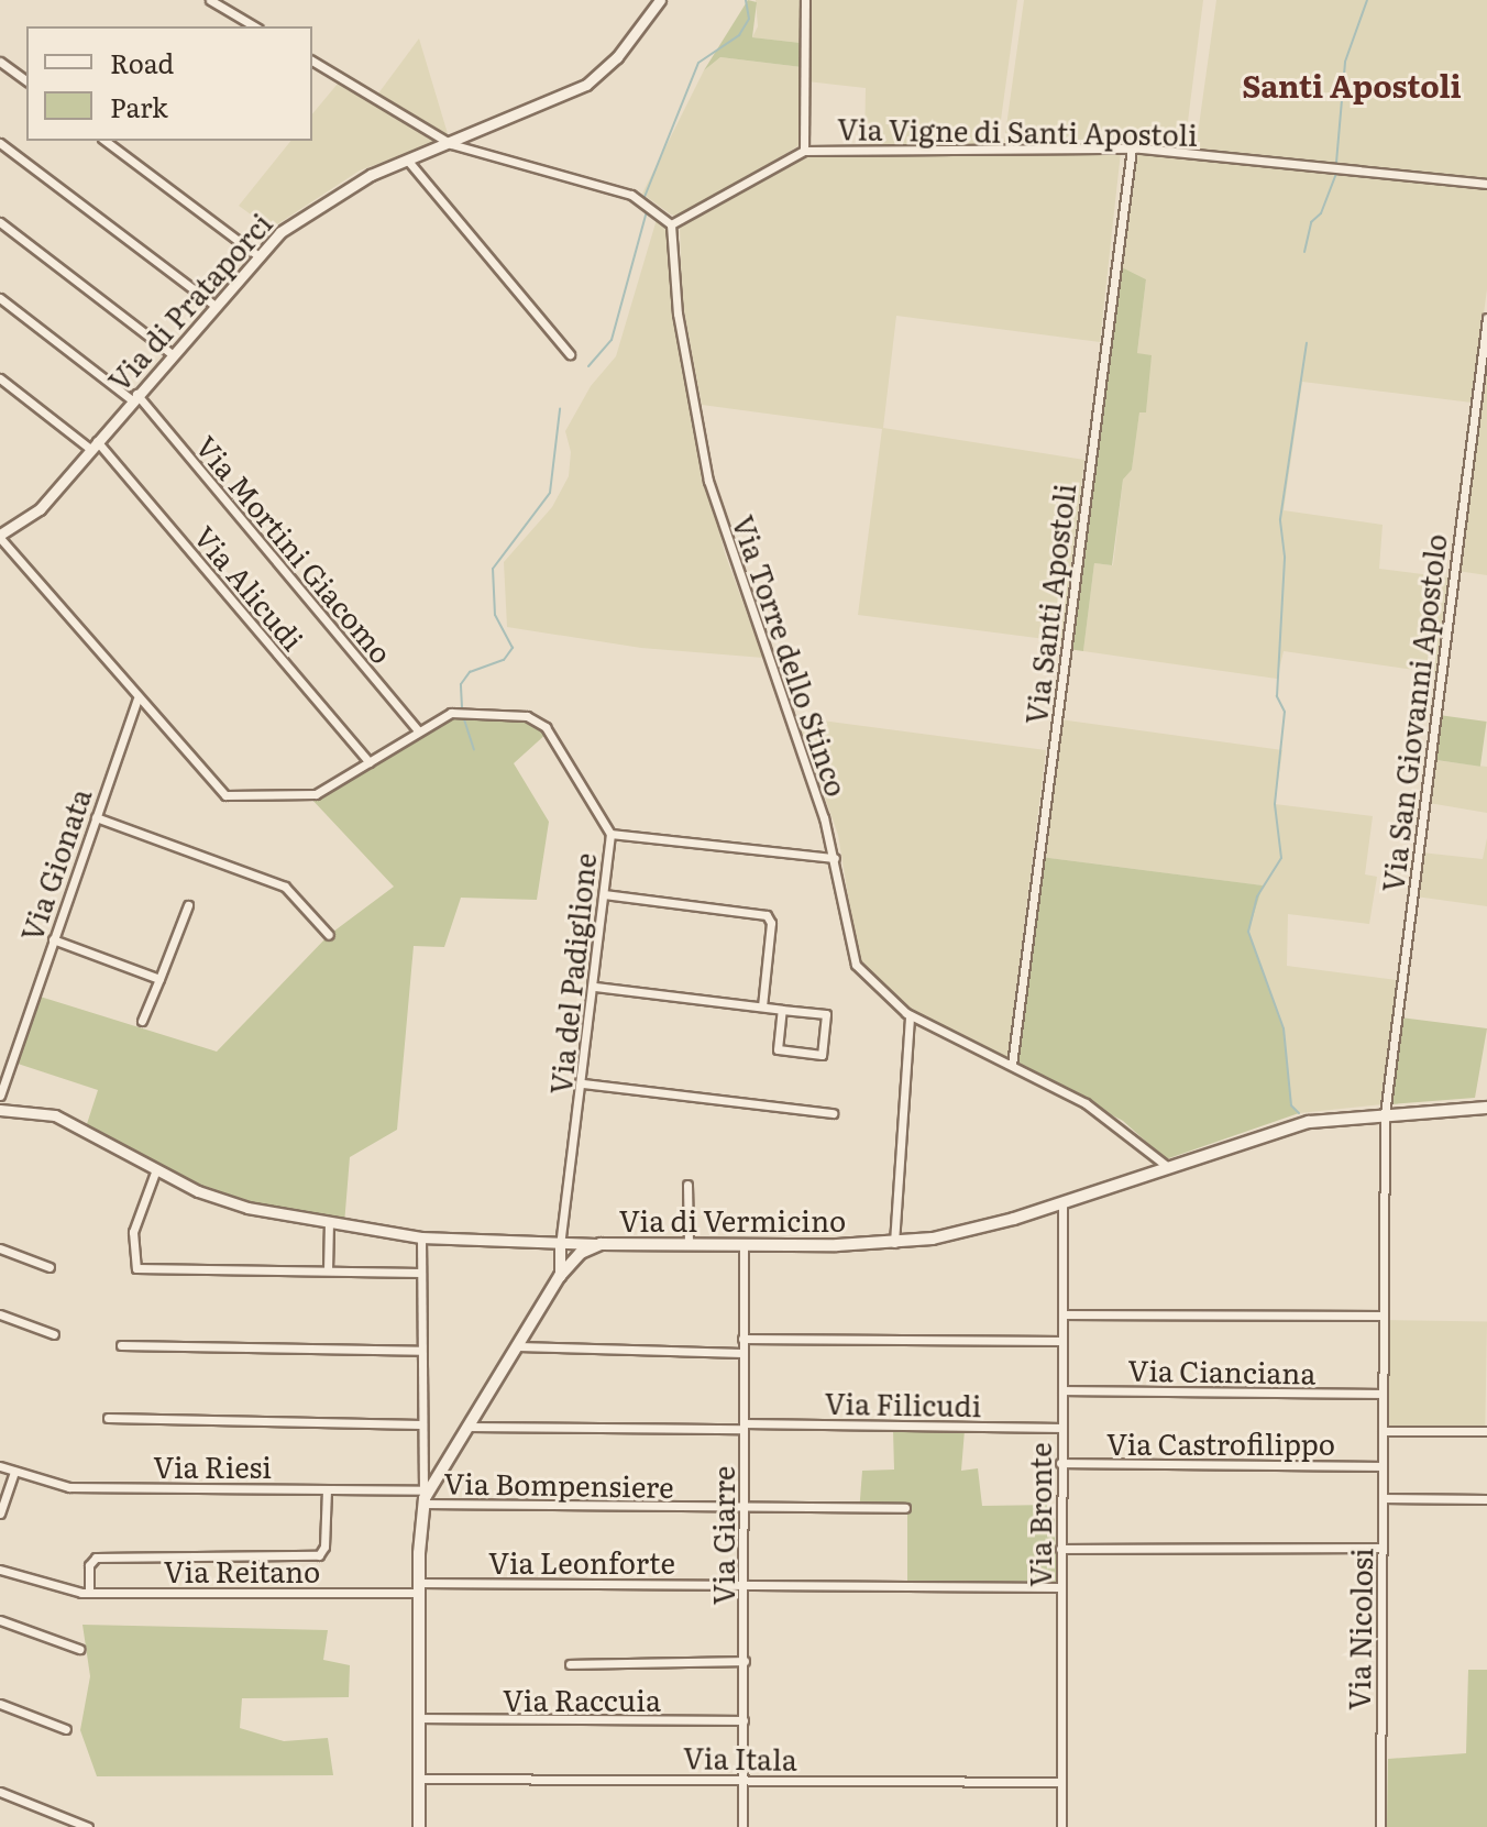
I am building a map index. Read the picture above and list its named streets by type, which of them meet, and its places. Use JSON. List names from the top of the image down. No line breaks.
{"streets":{"main road":["Via di Vermicino"],"street":["Via Vigne di Santi Apostoli","Via di Prataporci","Via Mortini Giacomo","Via Alicudi","Via Santi Apostoli","Via Torre dello Stinco","Via San Giovanni Apostolo","Via Gionata","Via del Padiglione","Via Cianciana","Via Filicudi","Via Castrofilippo","Via Riesi","Via Bompensiere","Via Bronte","Via Giarre","Via Leonforte","Via Reitano","Via Nicolosi","Via Raccuia","Via Itala"]},"crossings":[["Via Vigne di Santi Apostoli","Via Santi Apostoli"],["Via Vigne di Santi Apostoli","Via Torre dello Stinco"],["Via di Prataporci","Via Mortini Giacomo"],["Via di Prataporci","Via Alicudi"],["Via di Prataporci","Via del Padiglione"],["Via Mortini Giacomo","Via del Padiglione"],["Via Alicudi","Via del Padiglione"],["Via Santi Apostoli","Via Torre dello Stinco"],["Via Torre dello Stinco","Via di Vermicino"],["Via San Giovanni Apostolo","Via di Vermicino"],["Via San Giovanni Apostolo","Via Nicolosi"],["Via Gionata","Via del Padiglione"],["Via di Vermicino","Via Filicudi"],["Via di Vermicino","Via Riesi"],["Via di Vermicino","Via Bompensiere"],["Via di Vermicino","Via Bronte"],["Via di Vermicino","Via Giarre"],["Via di Vermicino","Via Leonforte"],["Via di Vermicino","Via Reitano"],["Via di Vermicino","Via Nicolosi"],["Via di Vermicino","Via Raccuia"],["Via di Vermicino","Via Itala"],["Via Cianciana","Via Bronte"],["Via Cianciana","Via Nicolosi"],["Via Filicudi","Via Bronte"],["Via Filicudi","Via Giarre"],["Via Castrofilippo","Via Bronte"],["Via Castrofilippo","Via Nicolosi"],["Via Riesi","Via Bompensiere"],["Via Bompensiere","Via Giarre"],["Via Bronte","Via Leonforte"],["Via Bronte","Via Itala"],["Via Giarre","Via Leonforte"],["Via Giarre","Via Raccuia"],["Via Giarre","Via Itala"],["Via Leonforte","Via Reitano"]],"districts":["Santi Apostoli"],"legend":["Road","Park"]}
